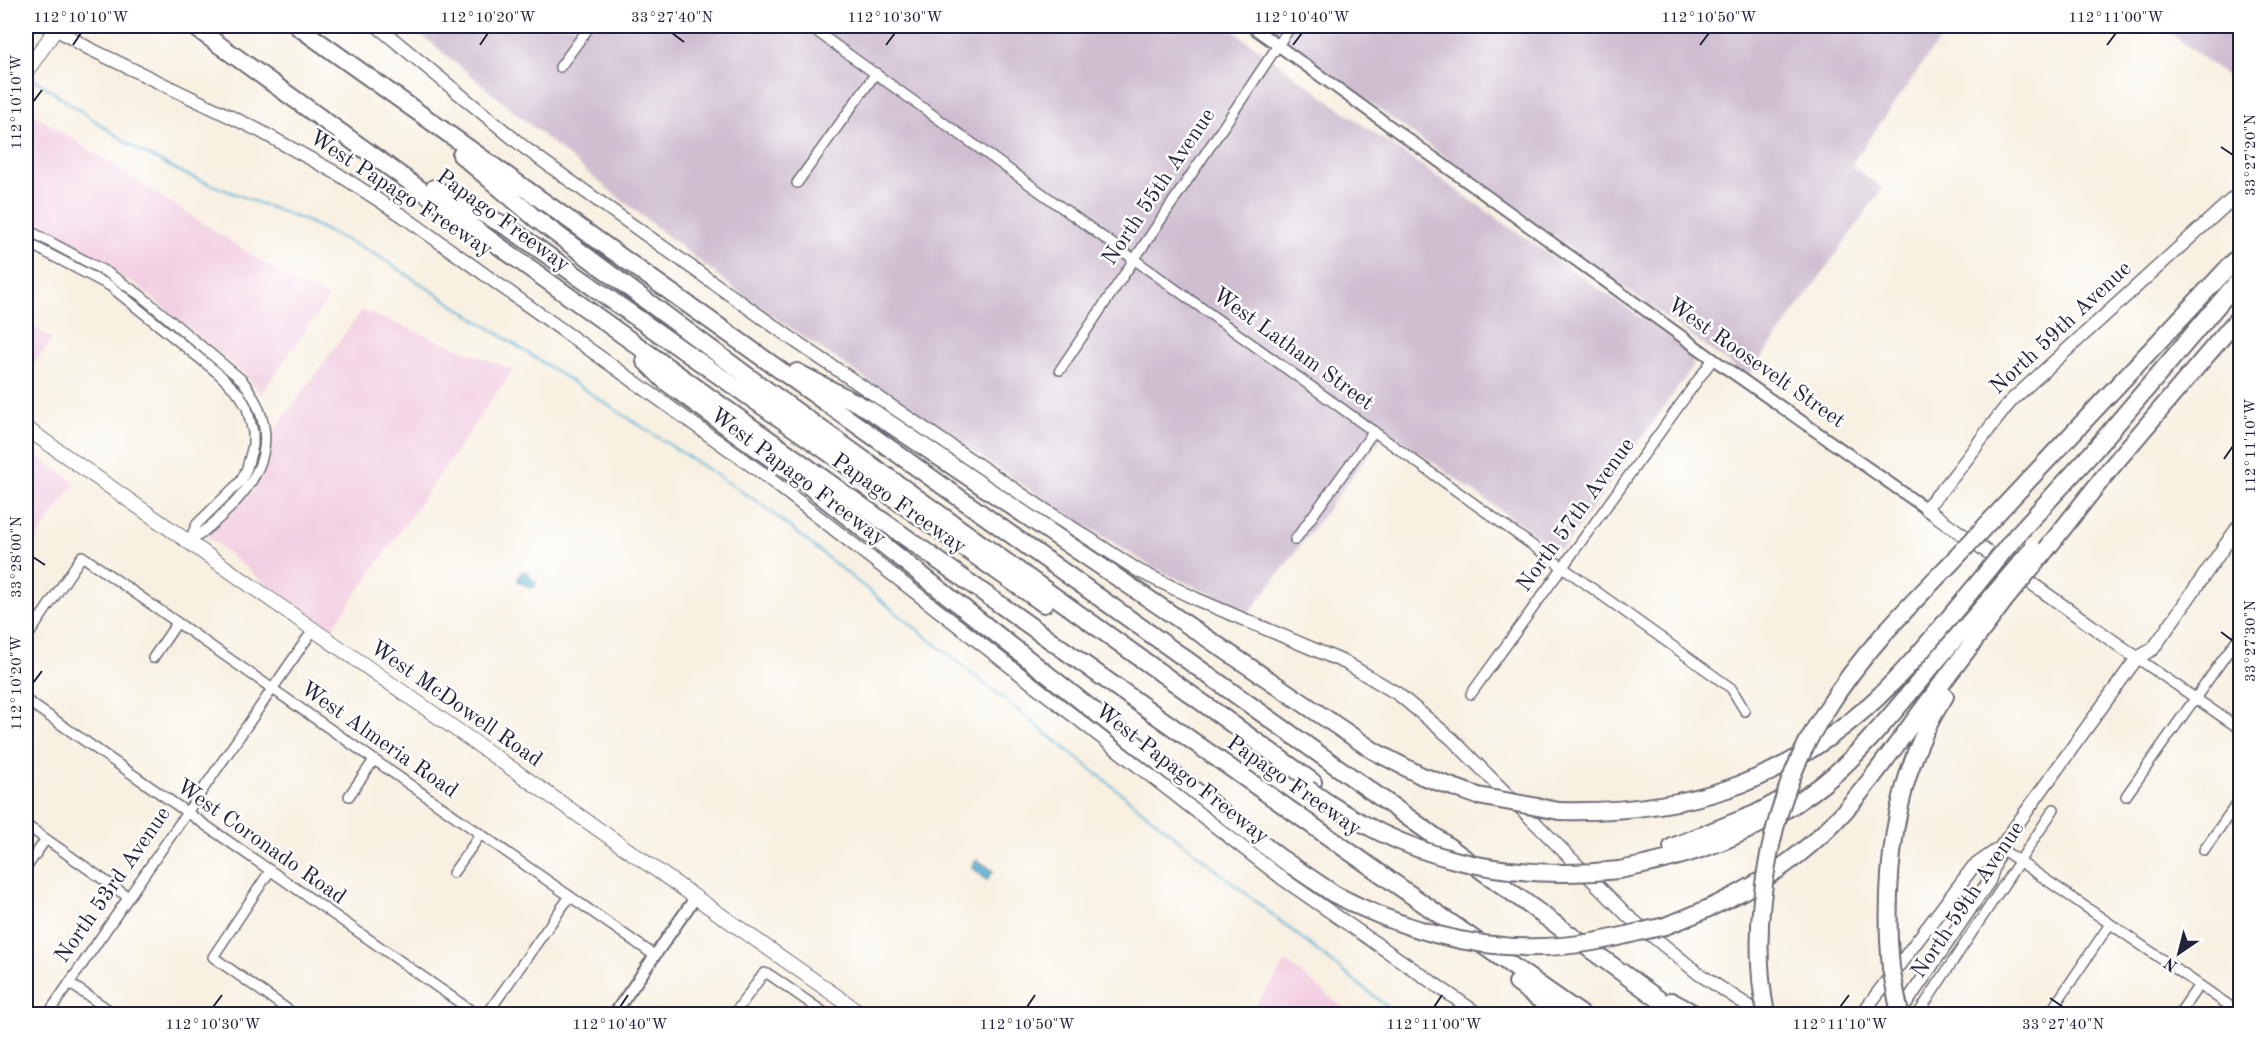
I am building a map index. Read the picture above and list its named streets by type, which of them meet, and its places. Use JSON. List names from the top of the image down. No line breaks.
{"streets":{"highway":["Papago Freeway"],"main road":["West Papago Freeway","North 59th Avenue","West Roosevelt Street","West McDowell Road"],"street":["North 55th Avenue","West Latham Street","North 57th Avenue","West Almeria Road","West Coronado Road","North 53rd Avenue"]},"crossings":[["North 55th Avenue","West Latham Street"],["North 55th Avenue","West Roosevelt Street"],["North 59th Avenue","West Roosevelt Street"],["West Latham Street","North 57th Avenue"],["West Roosevelt Street","North 57th Avenue"],["West McDowell Road","North 53rd Avenue"],["West Almeria Road","North 53rd Avenue"],["West Coronado Road","North 53rd Avenue"]],"north":"bottom left","coordinates":["112°10'10\"W","112°10'20\"W","33°27'40\"N","112°10'30\"W","112°10'40\"W","112°10'50\"W","112°11'00\"W","33°27'20\"N","112°11'10\"W","33°28'00\"N","33°27'30\"N"]}
